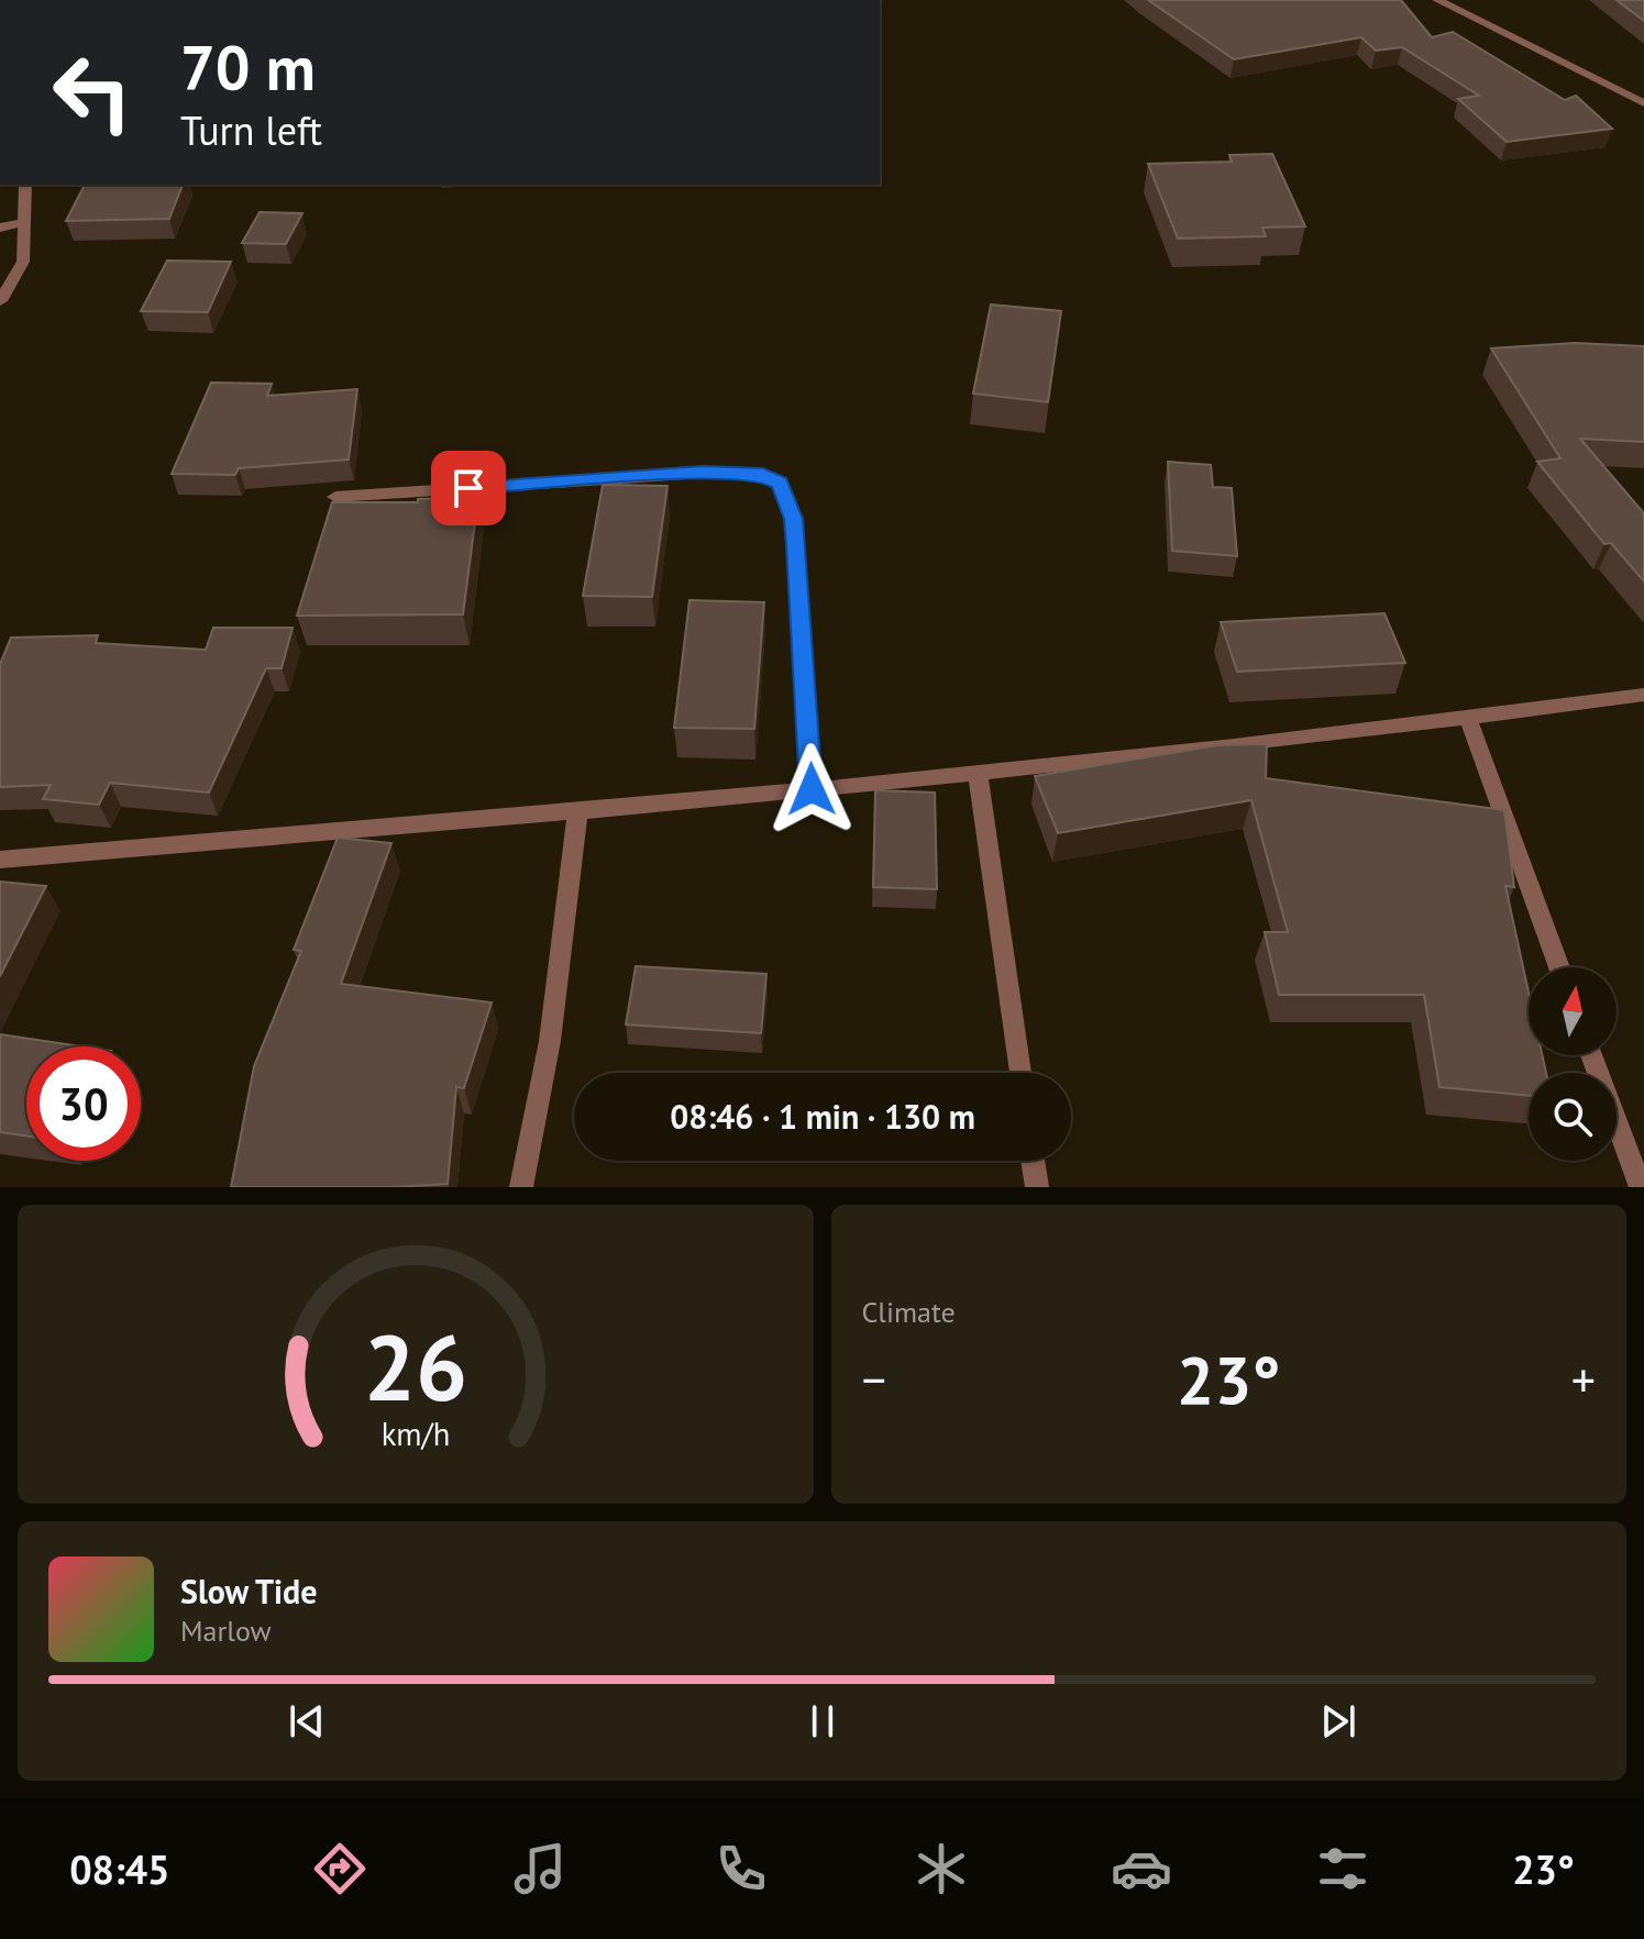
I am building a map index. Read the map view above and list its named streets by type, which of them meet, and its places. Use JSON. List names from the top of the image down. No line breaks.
{"north":"top","page":{"turn":["70 m","Turn left"],"limit":"30","trip":"08:46 · 1 min · 130 m","tile":"Climate","heat":["−","23°","+"],"song":["Slow Tide","Marlow"],"tabs":["08:45","23°"],"gauge":["26","km/h"]}}
